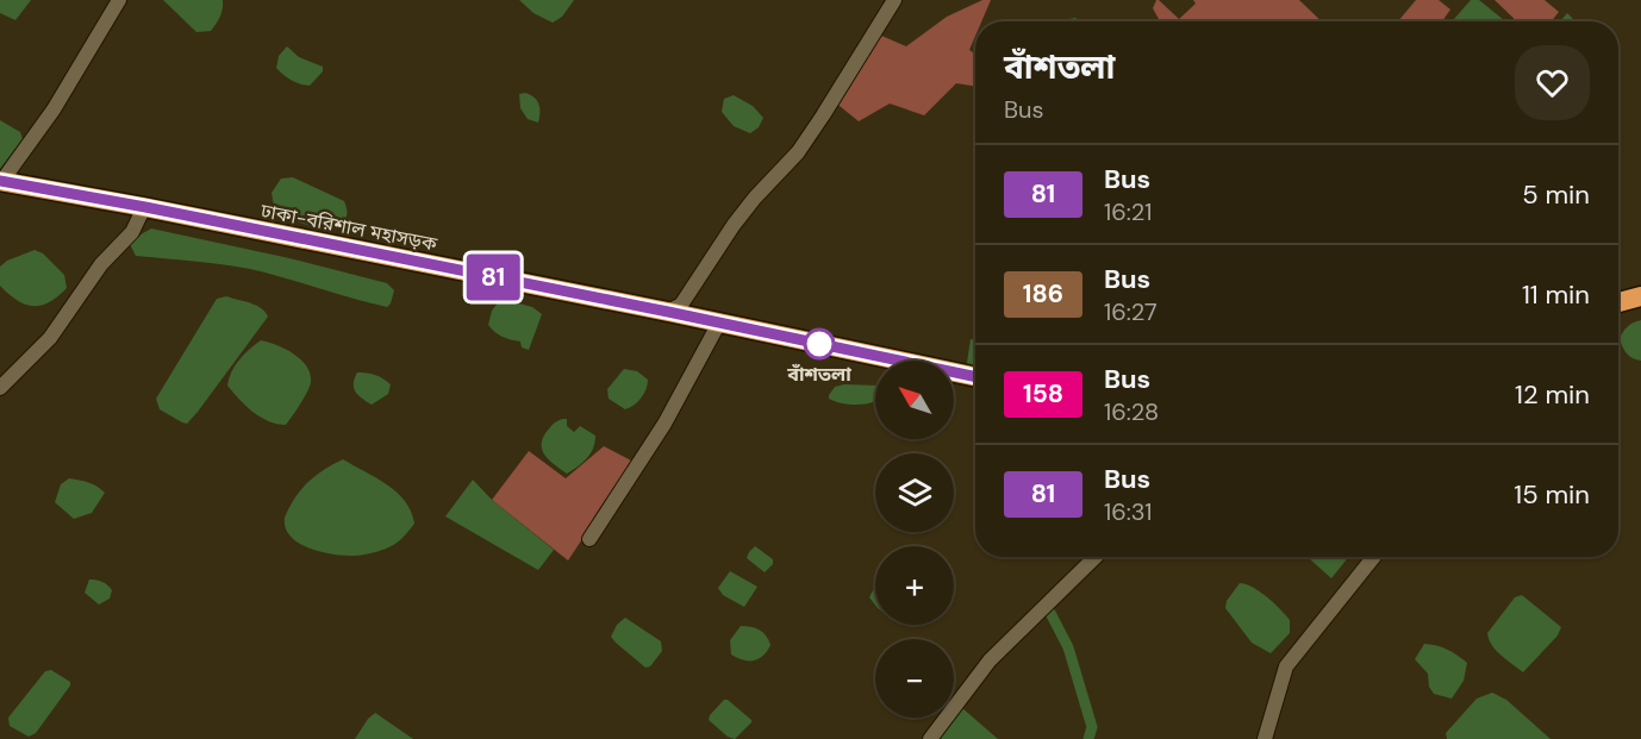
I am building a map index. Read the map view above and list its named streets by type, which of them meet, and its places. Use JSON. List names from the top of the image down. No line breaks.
{"streets":{"highway":["ঢাকা-বরিশাল মহাসড়ক"]},"places":["বাঁশতলা"],"lines":["bus line 81"],"north":"top left","page":{"on_map":"81","heading":["বাঁশতলা","Bus"],"list":[{"mark":"81","name":"Bus","note":"16:21","value":"5 min"},{"mark":"186","name":"Bus","note":"16:27","value":"11 min"},{"mark":"158","name":"Bus","note":"16:28","value":"12 min"},{"mark":"81","name":"Bus","note":"16:31","value":"15 min"}],"map_buttons":["+","−"]}}
